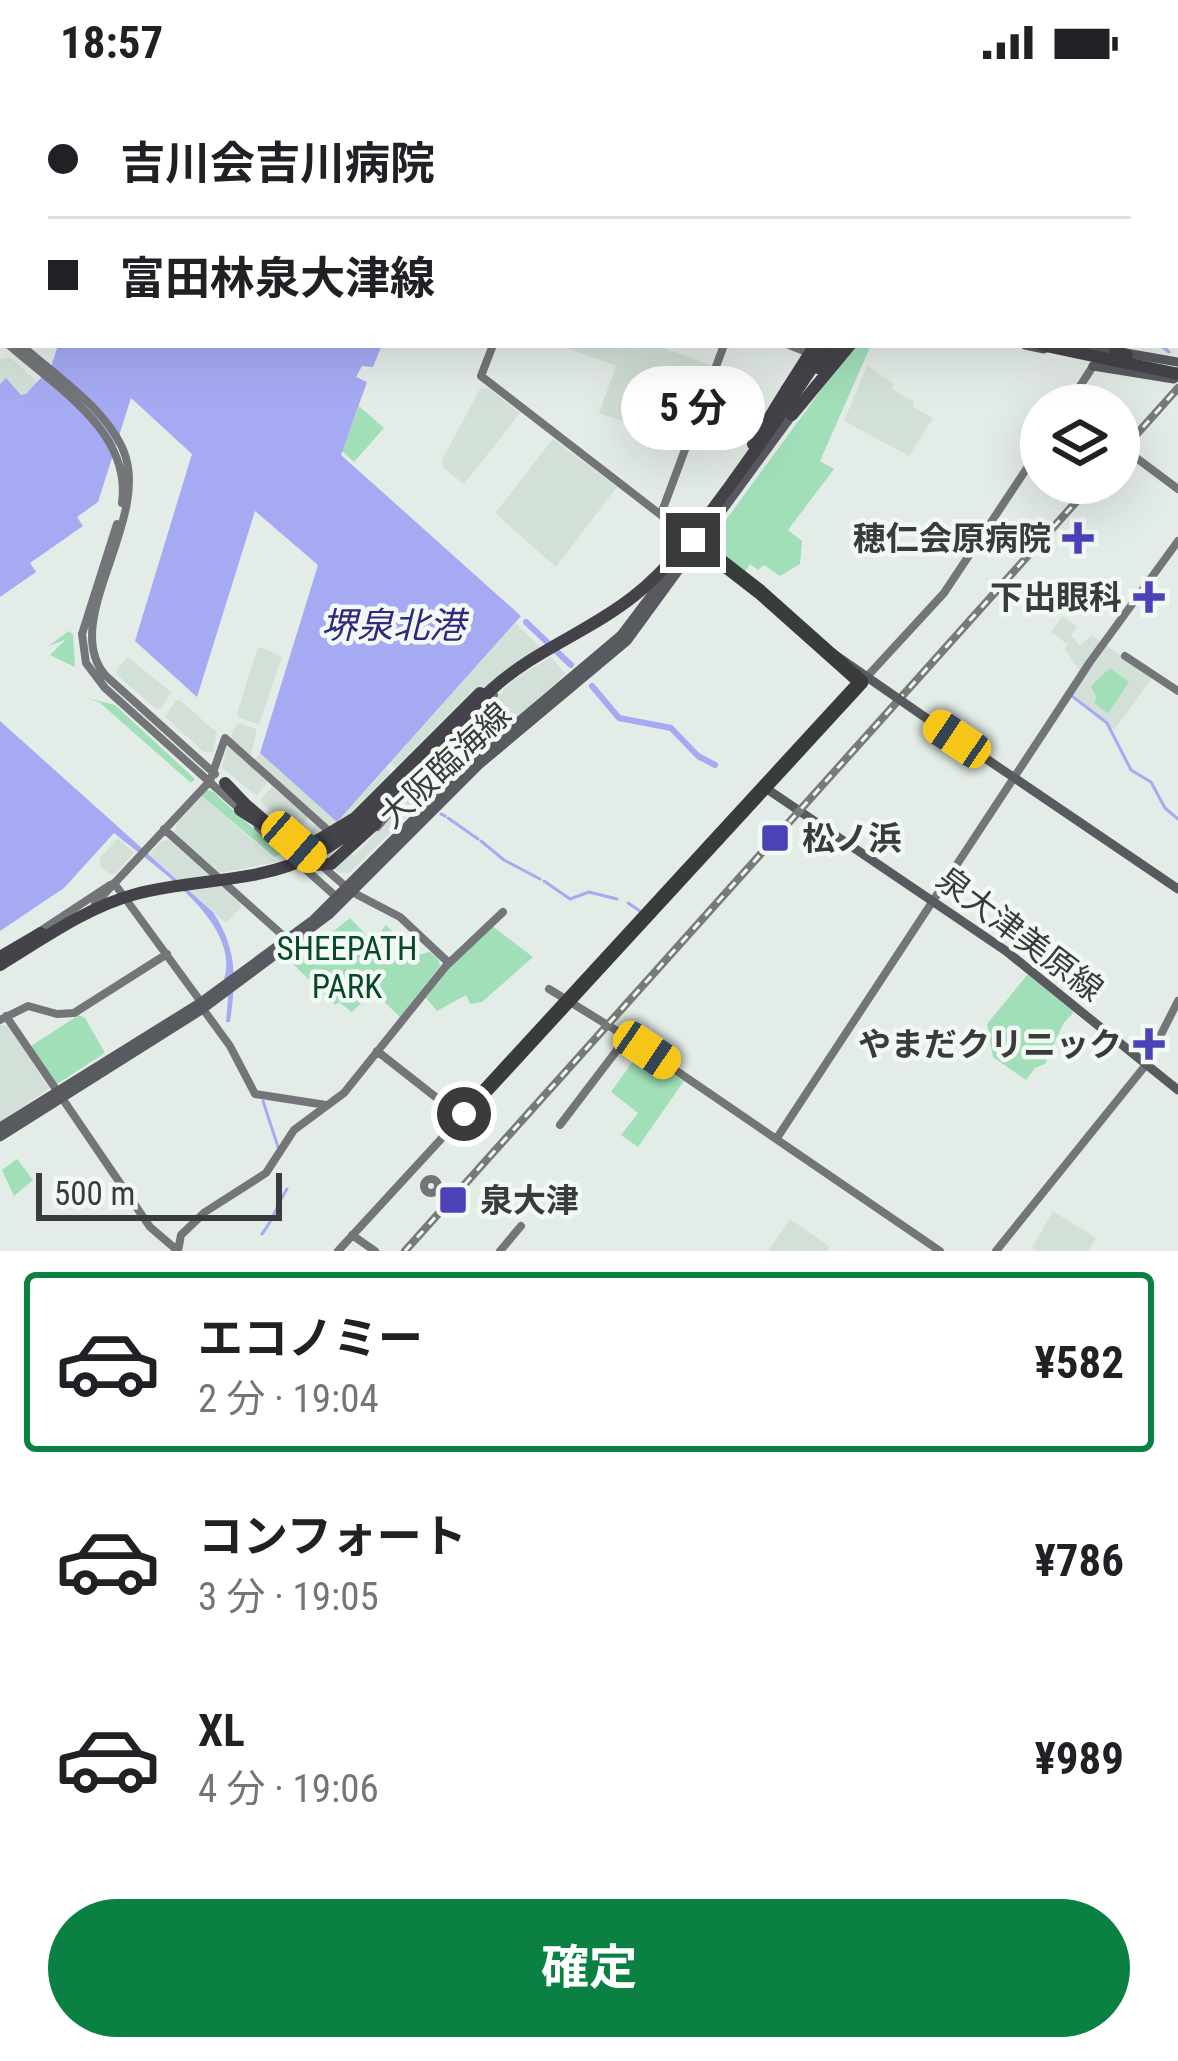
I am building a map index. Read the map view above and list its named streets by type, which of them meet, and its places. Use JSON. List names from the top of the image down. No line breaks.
{"streets":{"main road":["大阪臨海線","泉大津美原線"]},"water":["堺泉北港"],"parks":["SHEEPATH PARK"],"places":{"health":["穂仁会原病院","下出眼科","やまだクリニック"],"transit":["松ノ浜","泉大津"]},"scale_bar":"500 m","page":{"status":"18:57","banner":["吉川会吉川病院","富田林泉大津線"],"bubble":"5 分","scale":"500 m","list":[{"name":"エコノミー","note":"2 分 · 19:04","value":"¥582"},{"name":"コンフォート","note":"3 分 · 19:05","value":"¥786"},{"name":"XL","note":"4 分 · 19:06","value":"¥989"}],"buttons":"確定"}}
